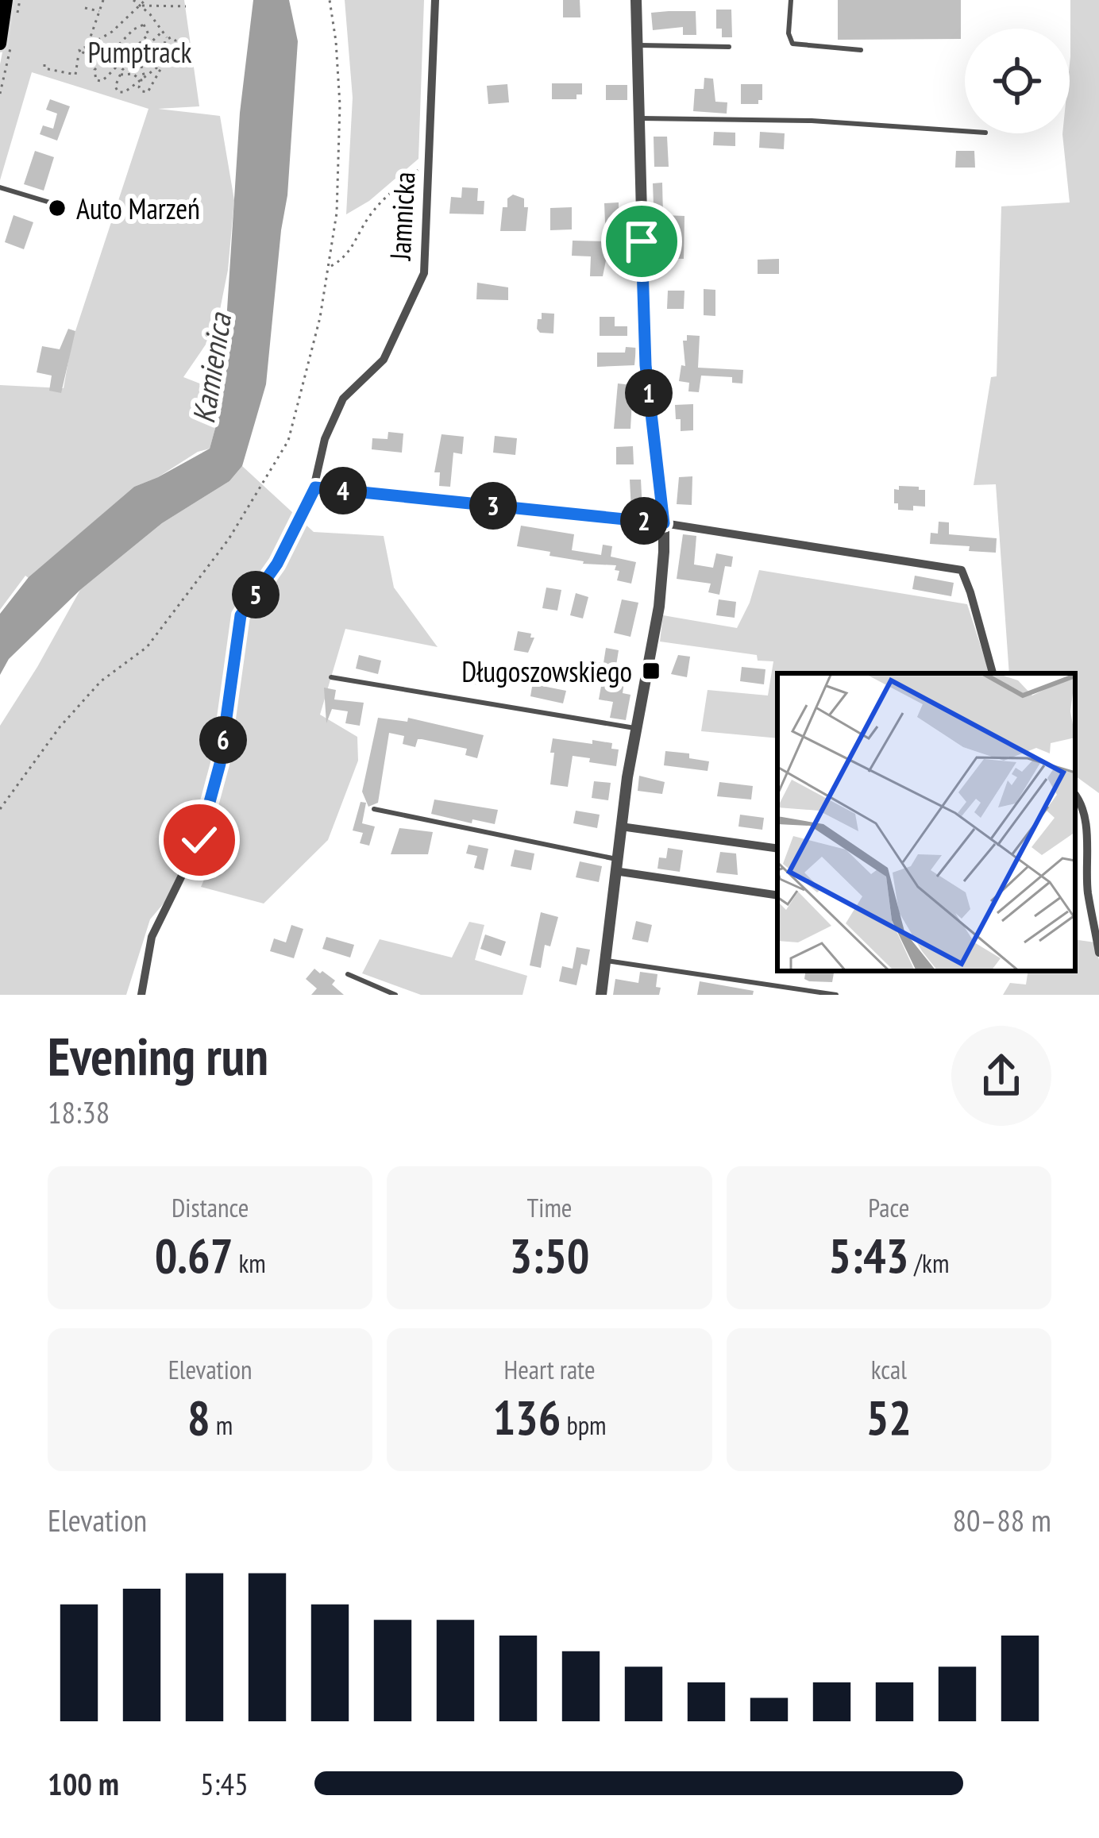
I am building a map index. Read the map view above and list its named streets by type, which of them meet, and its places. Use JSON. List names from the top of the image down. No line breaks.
{"streets":{"street":["Jamnicka"]},"water":["Kamienica"],"parks":["Pumptrack"],"places":{"other":["Auto Marzeń"],"transit":["Długoszowskiego"]},"page":{"pins":["1","4","3","2","5","6"],"heading":["Evening run","18:38"],"stats":[["Distance","0.67 km"],["Time","3:50"],["Pace","5:43 /km"],["Elevation","8 m"],["Heart rate","136 bpm"],["kcal","52"]],"chart":["Elevation","80–88 m"],"list":[{"name":"100 m","note":"5:45"}]}}
